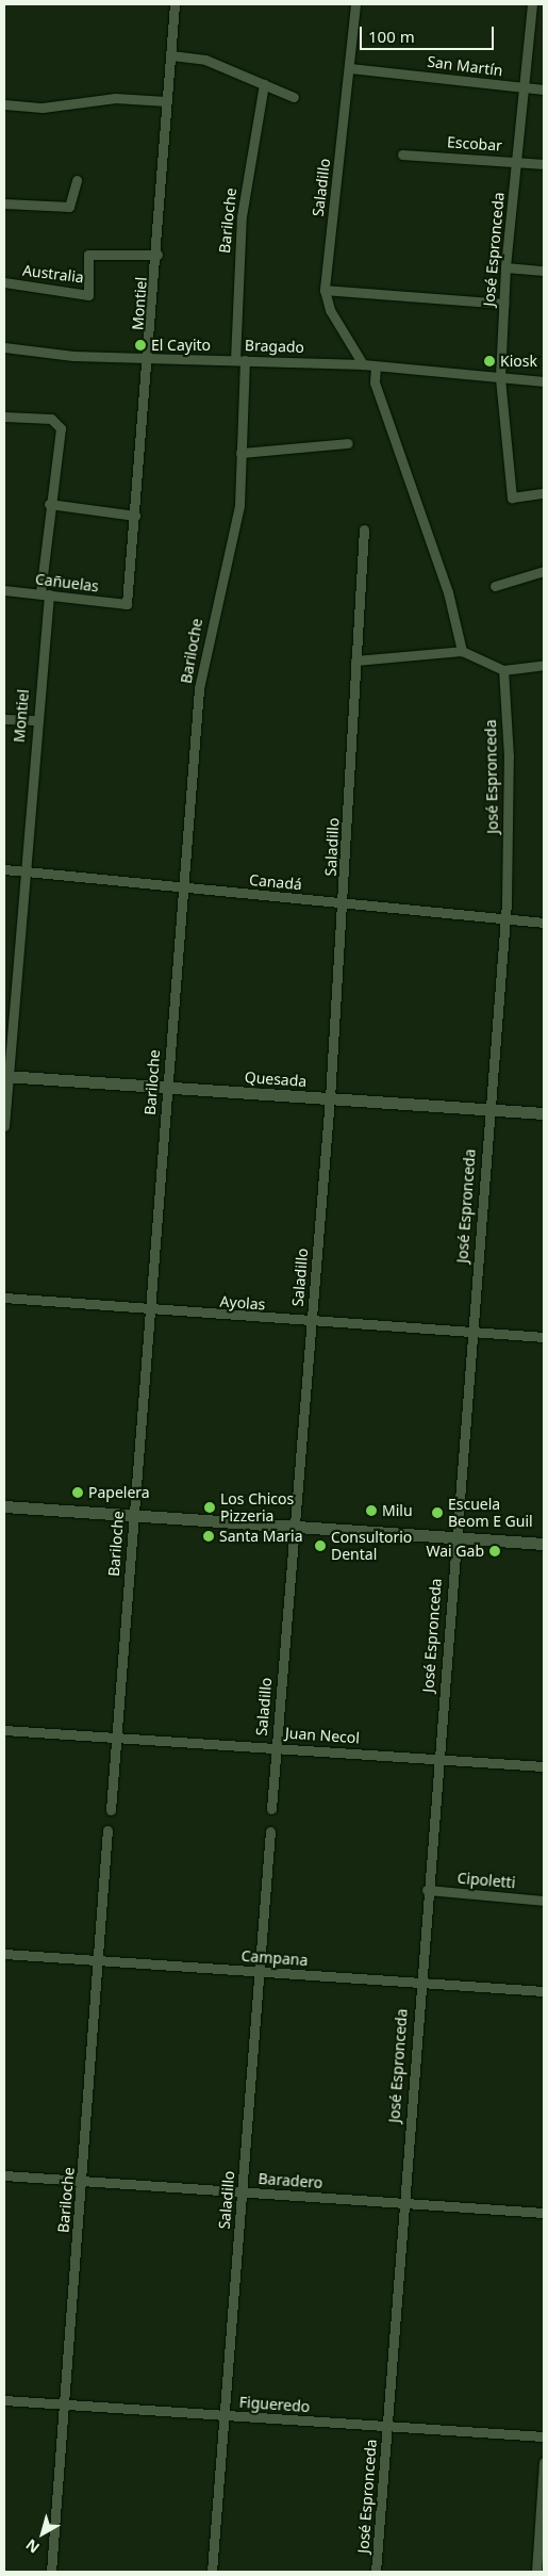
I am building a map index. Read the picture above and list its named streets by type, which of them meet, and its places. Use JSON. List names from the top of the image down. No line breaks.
{"streets":{"street":["San Martín","Escobar","Saladillo","Bariloche","José Espronceda","Australia","Montiel","Bragado","Cañuelas","Canadá","Quesada","Ayolas","Juan Necol","Cipoletti","Campana","Baradero","Figueredo"]},"crossings":[["San Martín","Saladillo"],["San Martín","José Espronceda"],["Escobar","José Espronceda"],["Saladillo","Bragado"],["Saladillo","Canadá"],["Saladillo","Quesada"],["Saladillo","Ayolas"],["Saladillo","Juan Necol"],["Saladillo","Campana"],["Saladillo","Baradero"],["Saladillo","Figueredo"],["Bariloche","Bragado"],["Bariloche","Canadá"],["Bariloche","Quesada"],["Bariloche","Ayolas"],["Bariloche","Juan Necol"],["Bariloche","Campana"],["Bariloche","Baradero"],["Bariloche","Figueredo"],["José Espronceda","Bragado"],["José Espronceda","Canadá"],["José Espronceda","Quesada"],["José Espronceda","Ayolas"],["José Espronceda","Juan Necol"],["José Espronceda","Cipoletti"],["José Espronceda","Campana"],["José Espronceda","Baradero"],["José Espronceda","Figueredo"],["Australia","Montiel"],["Montiel","Bragado"],["Montiel","Cañuelas"],["Montiel","Canadá"],["Montiel","Quesada"]],"places":["El Cayito","Kiosk","Papelera","Los Chicos Pizzeria","Milu","Escuela Beom E Guil","Santa Maria","Consultorio Dental","Wai Gab"],"scale_bar":"100 m","north":"bottom left"}
